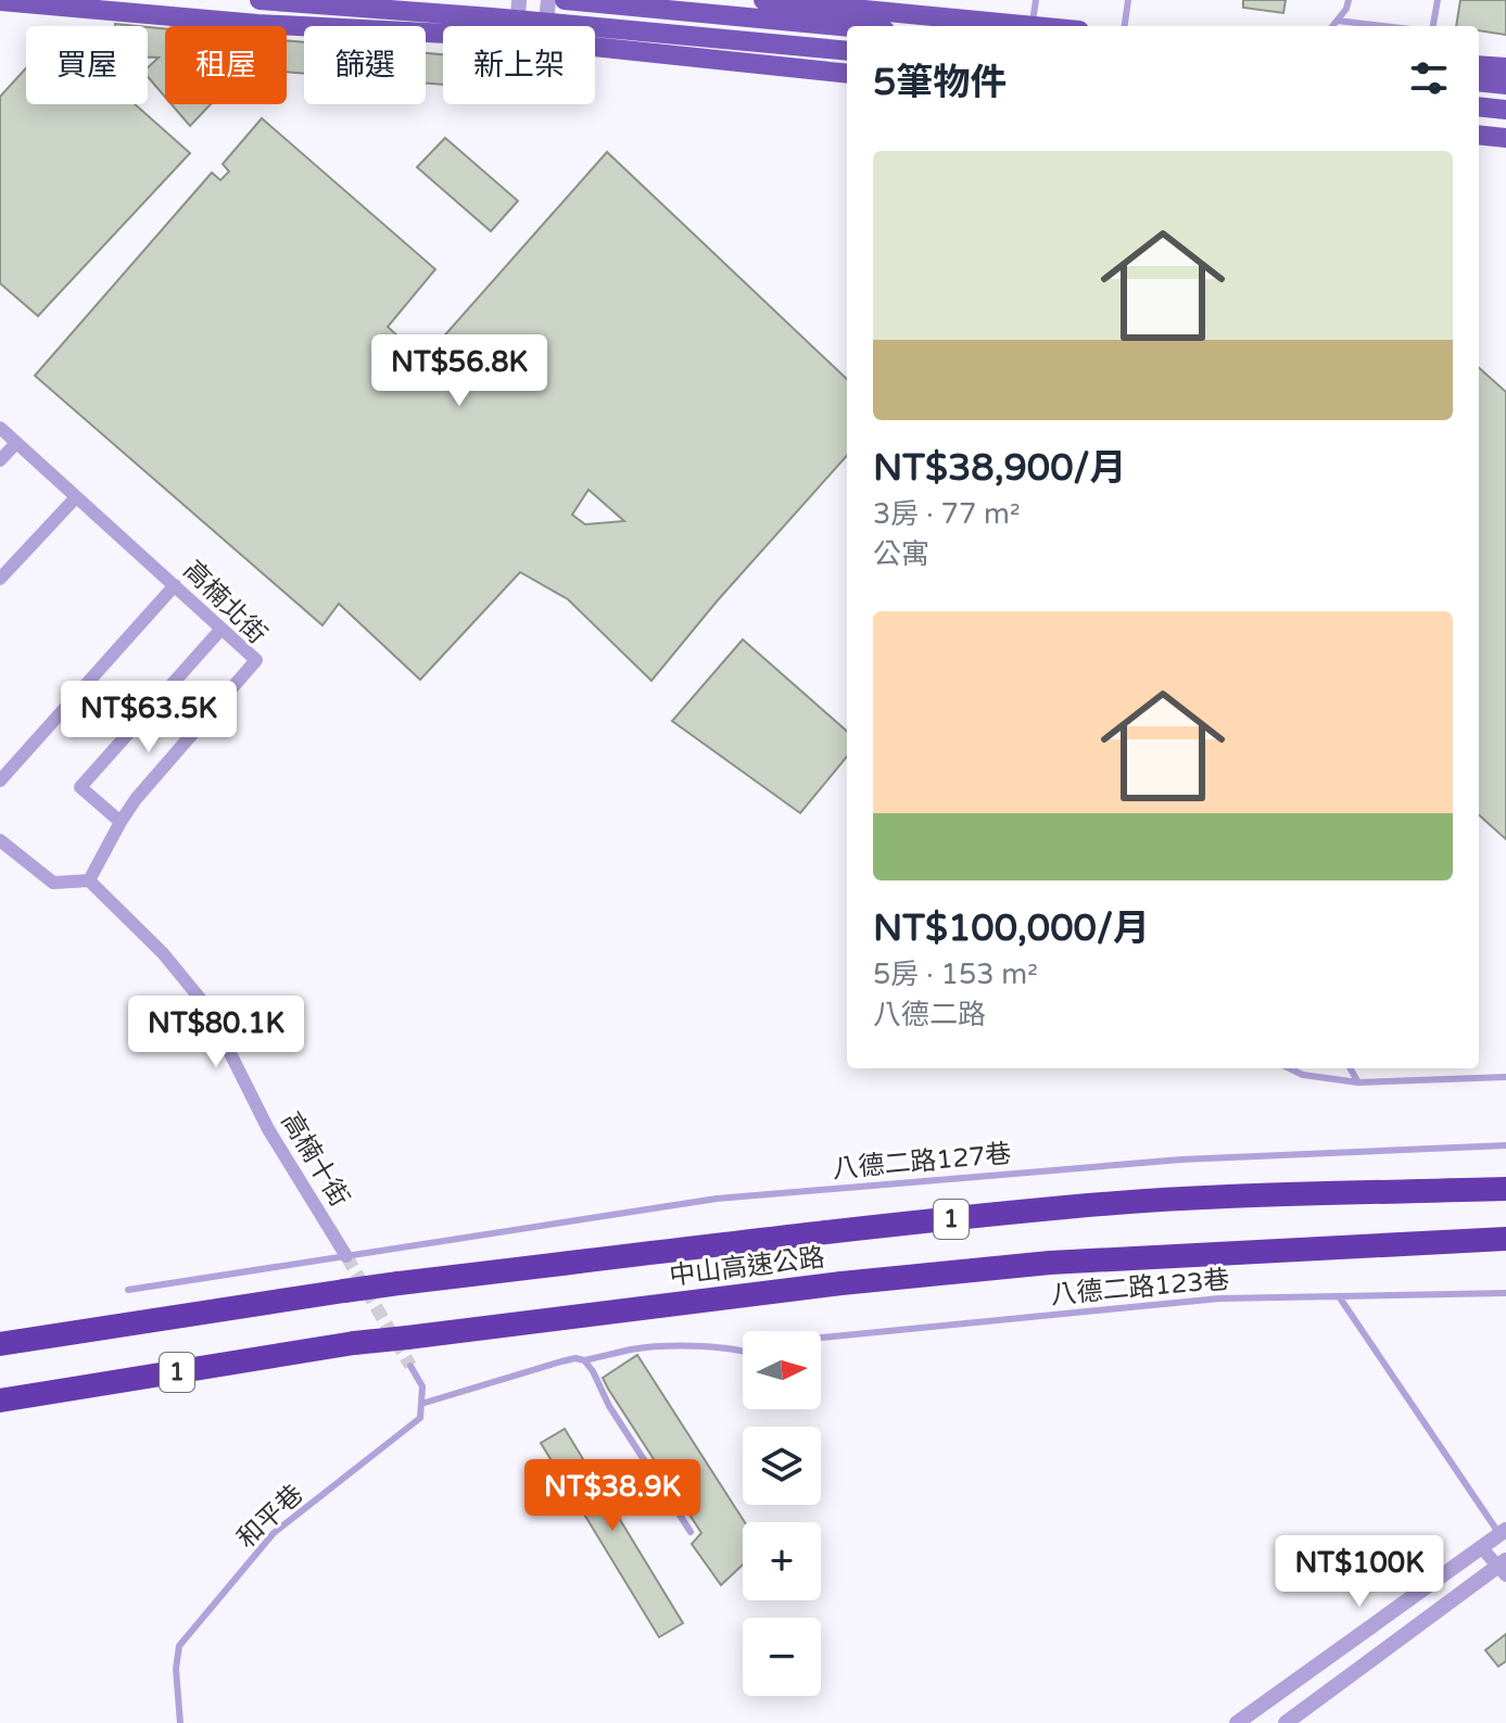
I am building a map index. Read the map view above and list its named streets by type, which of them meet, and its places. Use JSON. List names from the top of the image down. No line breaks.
{"streets":{"highway":["1","中山高速公路"],"street":["高楠北街","高楠十街"],"lane":["八德二路127巷","八德二路123巷","和平巷"]},"crossings":[["高楠北街","高楠十街"],["高楠十街","八德二路127巷"]],"north":"right","page":{"chip":["買屋","租屋","篩選","新上架"],"heading":"5筆物件","list":[{"name":"NT$38,900/月","note":"3房 · 77 m² · 公寓"},{"name":"NT$100,000/月","note":"5房 · 153 m² · 八德二路"}],"price":["NT$56.8K","NT$63.5K","NT$80.1K","NT$38.9K","NT$100K"],"map_buttons":["+","−"]}}
